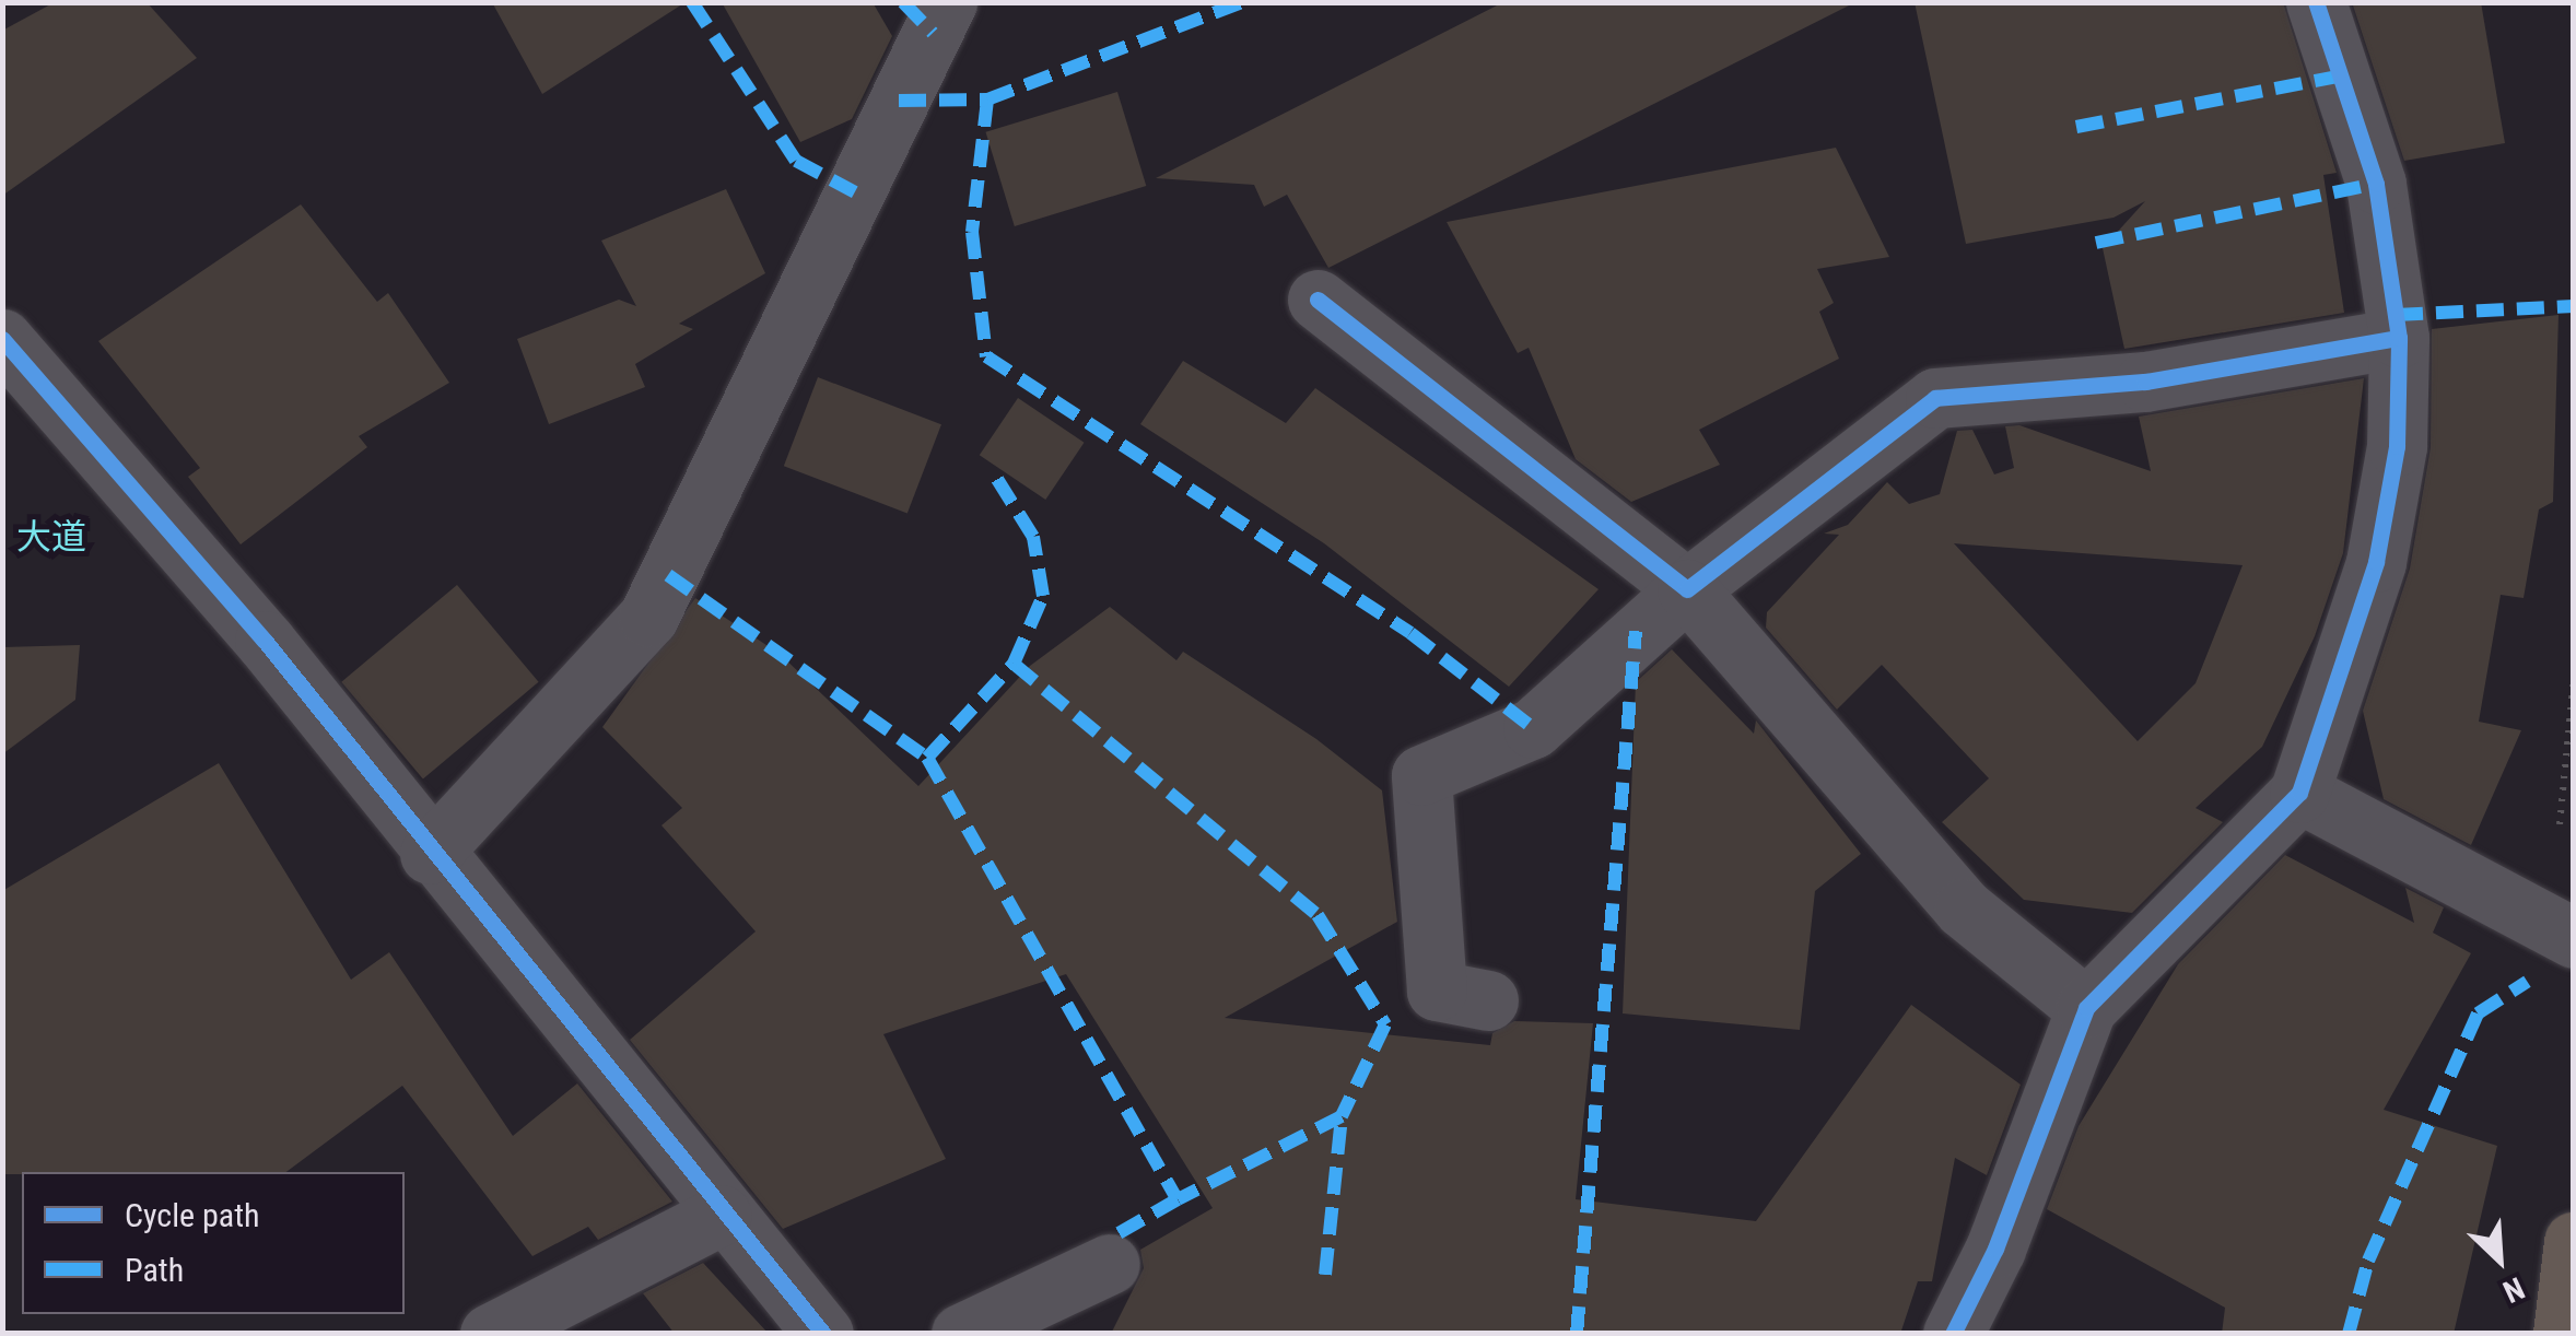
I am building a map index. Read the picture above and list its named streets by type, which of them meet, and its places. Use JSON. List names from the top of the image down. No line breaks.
{"districts":["大道"],"legend":["Cycle path","Path"],"north":"bottom right"}
